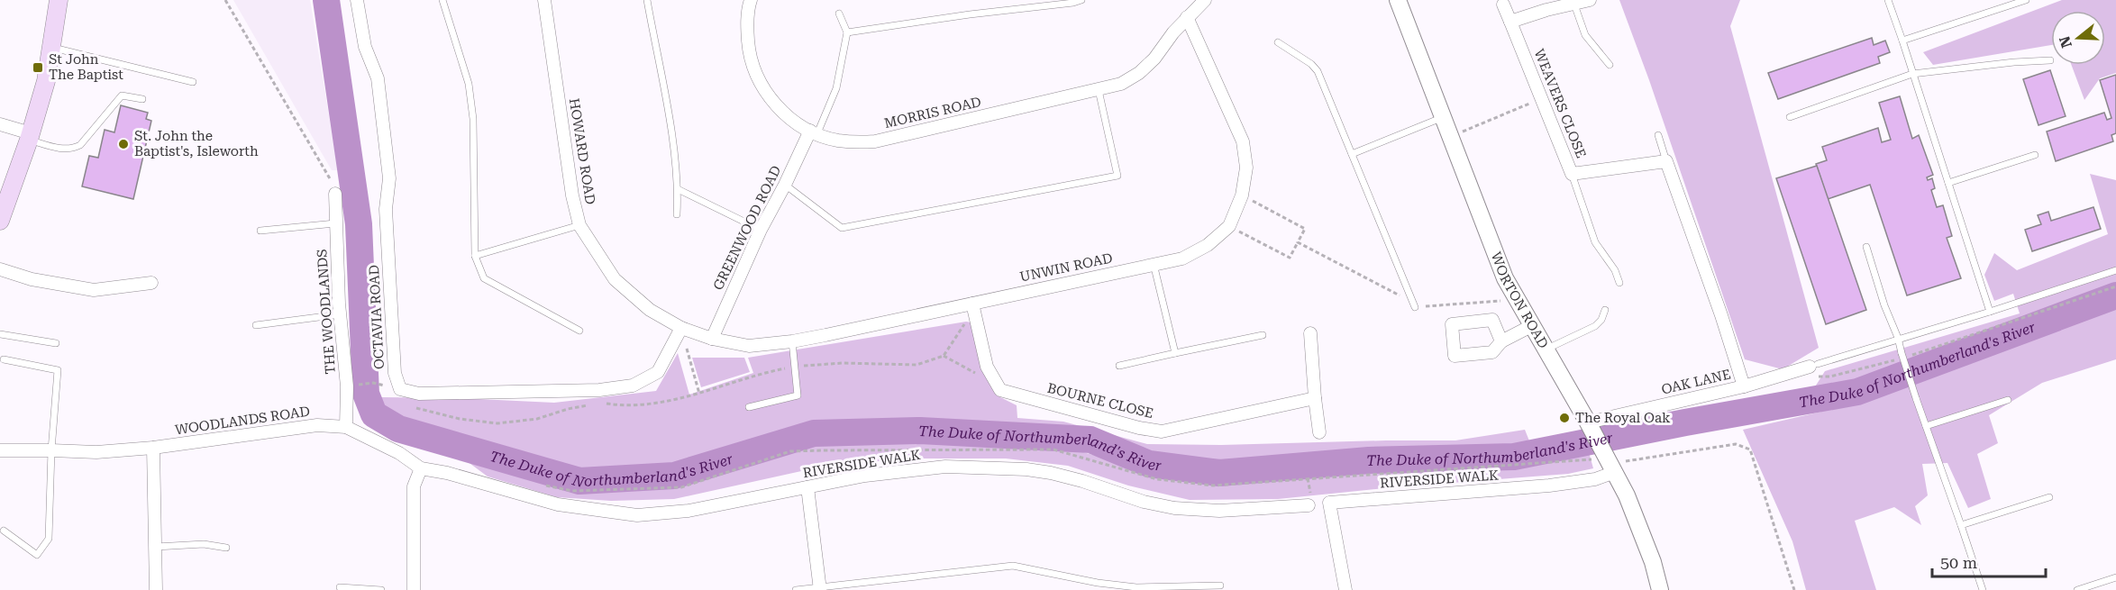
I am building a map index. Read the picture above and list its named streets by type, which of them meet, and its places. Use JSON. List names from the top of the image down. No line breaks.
{"streets":{"street":["WEAVERS CLOSE","MORRIS ROAD","HOWARD ROAD","GREENWOOD ROAD","UNWIN ROAD","WORTON ROAD","THE WOODLANDS","OCTAVIA ROAD","OAK LANE","BOURNE CLOSE","WOODLANDS ROAD","RIVERSIDE WALK"]},"crossings":[["MORRIS ROAD","GREENWOOD ROAD"],["MORRIS ROAD","UNWIN ROAD"],["HOWARD ROAD","UNWIN ROAD"],["GREENWOOD ROAD","UNWIN ROAD"],["WORTON ROAD","OAK LANE"],["WORTON ROAD","RIVERSIDE WALK"],["THE WOODLANDS","WOODLANDS ROAD"],["WOODLANDS ROAD","RIVERSIDE WALK"]],"water":["The Duke of Northumberland's River"],"places":{"transit":["St John The Baptist"],"other":["St. John the Baptist's, Isleworth","The Royal Oak"]},"scale_bar":"50 m","north":"left"}
